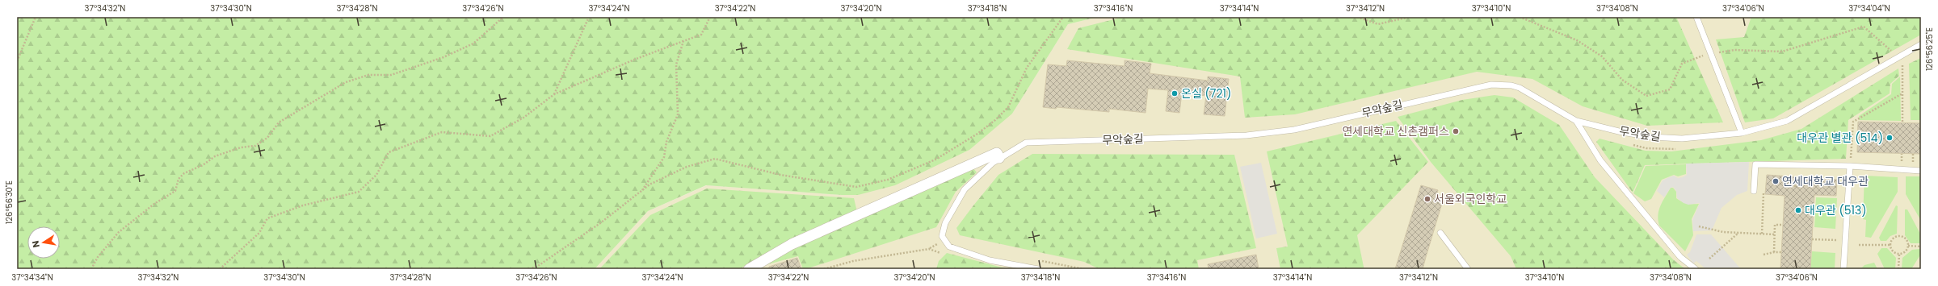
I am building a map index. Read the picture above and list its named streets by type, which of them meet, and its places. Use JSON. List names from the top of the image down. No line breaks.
{"streets":{"lane":["무악숲길"]},"places":["온실 (721)","연세대학교 신촌캠퍼스","대우관 별관 (514)","연세대학교 대우관","서울외국인학교","대우관 (513)"],"north":"left","coordinates":["37°34'32\"N","37°34'30\"N","37°34'28\"N","37°34'26\"N","37°34'24\"N","37°34'22\"N","37°34'20\"N","37°34'18\"N","37°34'16\"N","37°34'14\"N","37°34'12\"N","37°34'10\"N","37°34'08\"N","37°34'06\"N","37°34'04\"N","126°56'25\"E","126°56'30\"E","37°34'34\"N"]}
